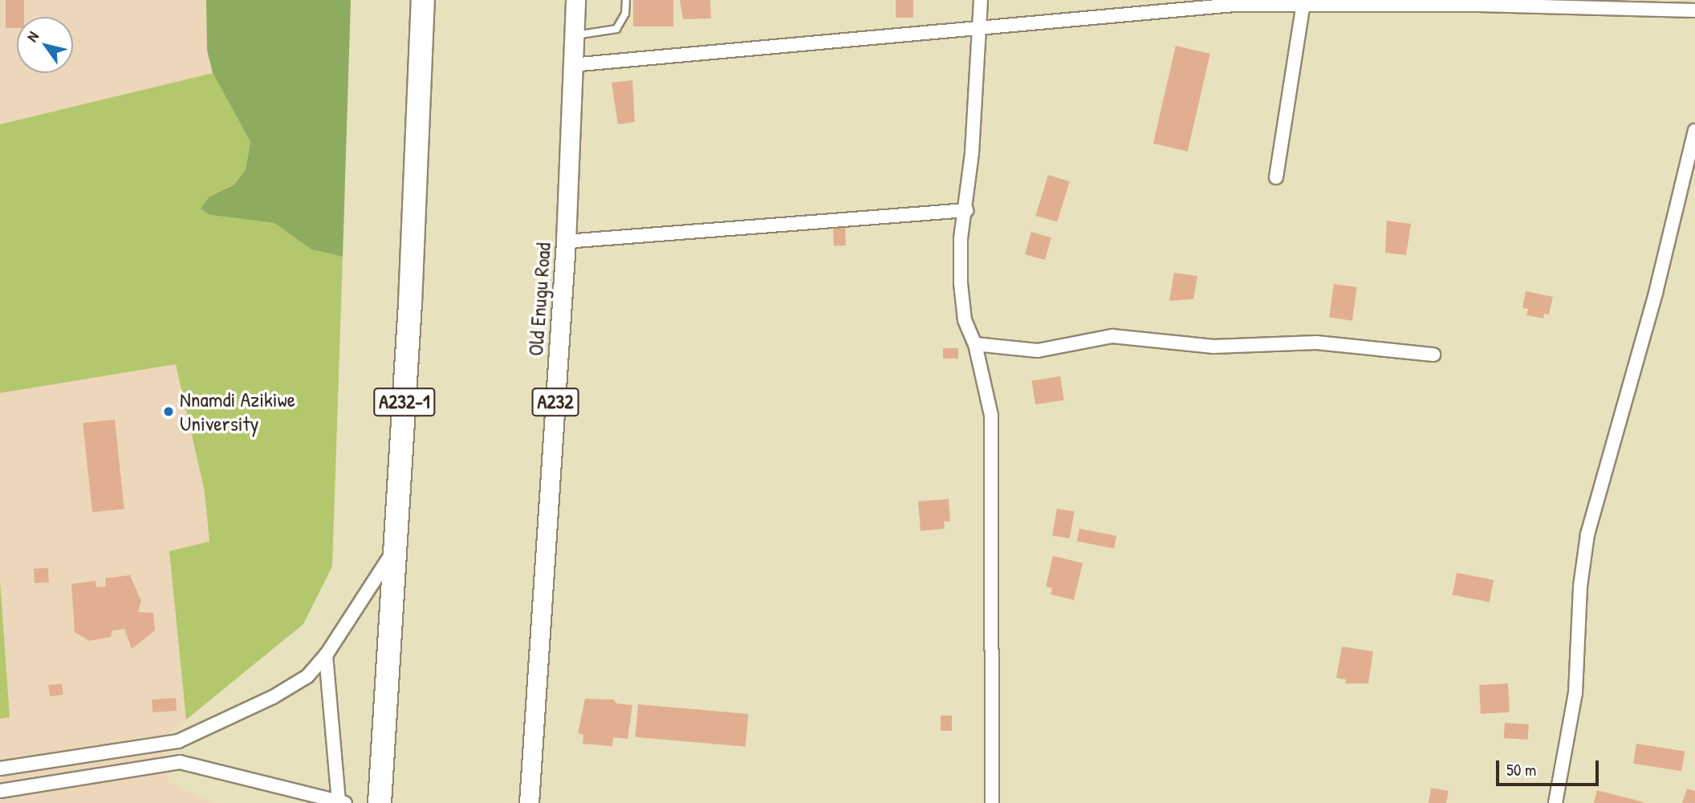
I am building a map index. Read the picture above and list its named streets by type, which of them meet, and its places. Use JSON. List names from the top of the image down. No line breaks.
{"streets":{"highway":["A232-1"],"main road":["Old Enugu Road","A232"]},"places":["Nnamdi Azikiwe University"],"scale_bar":"50 m","north":"top left"}
